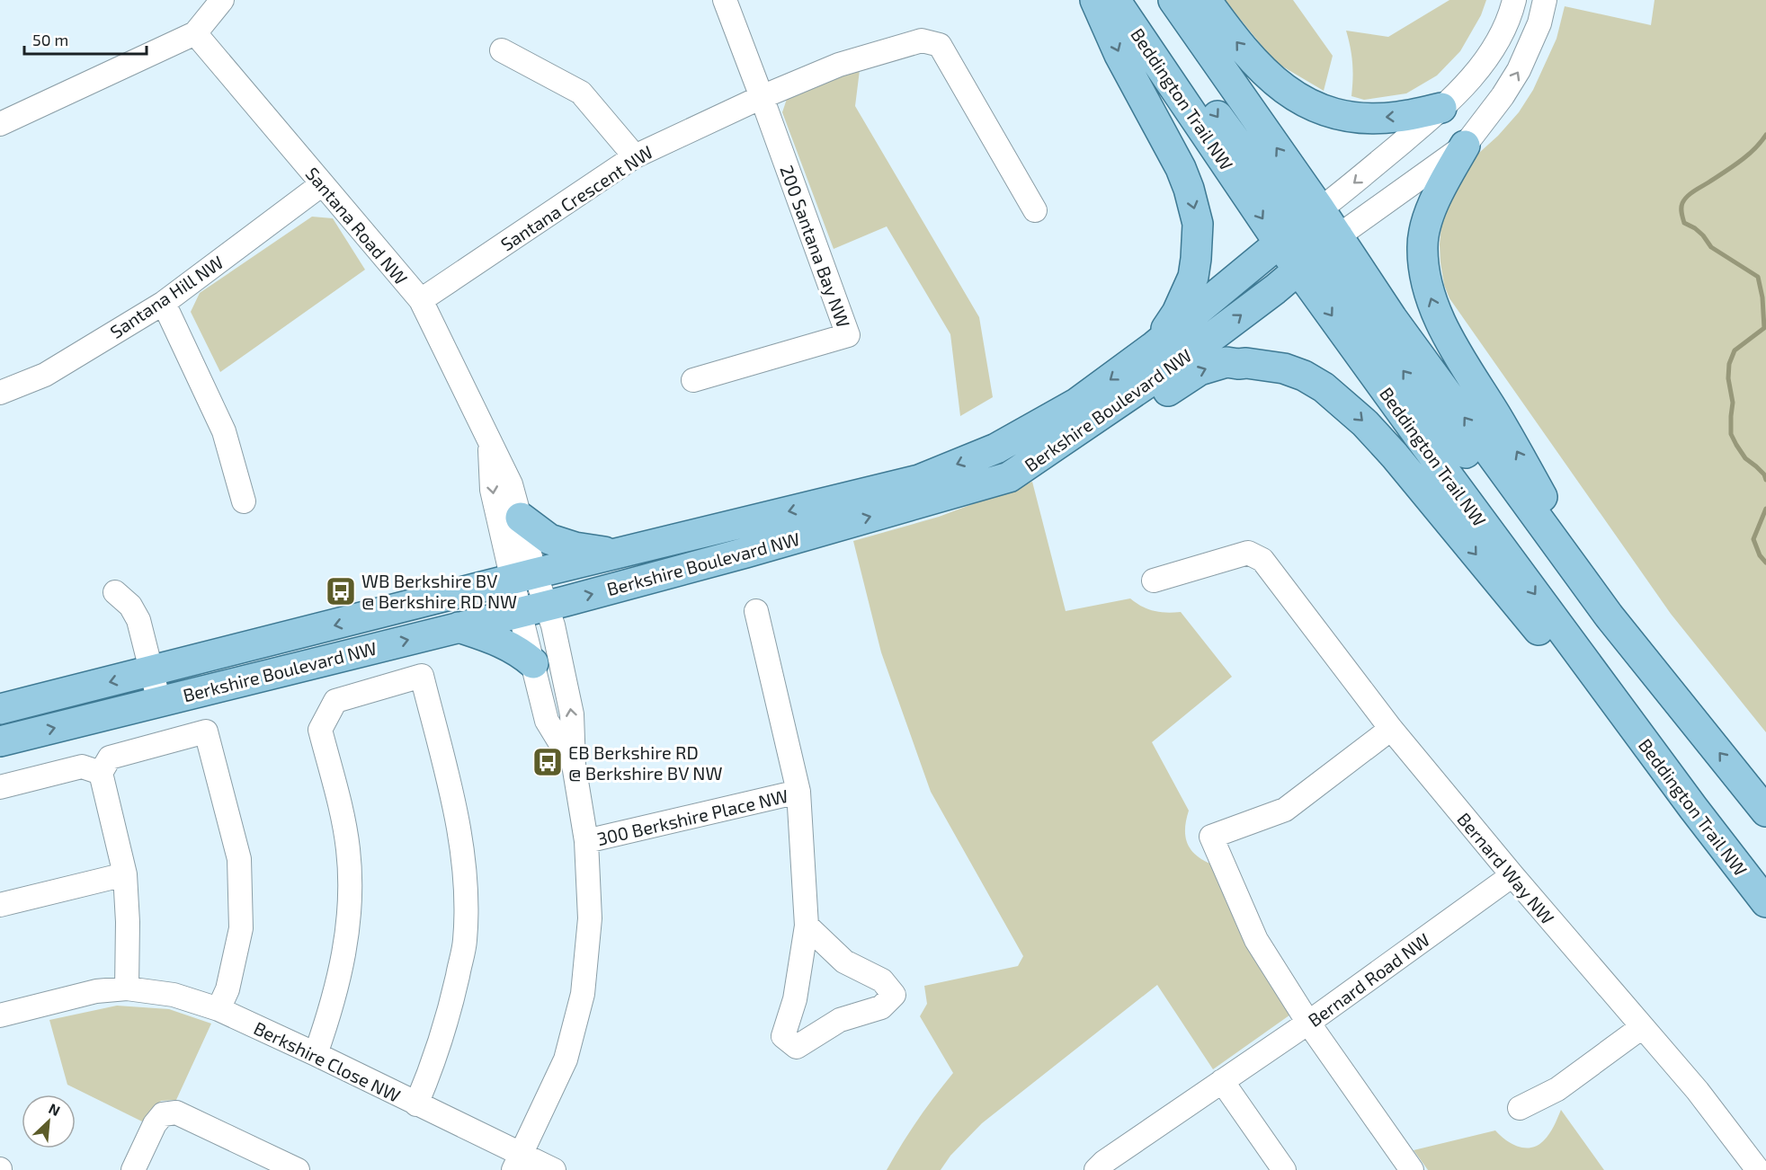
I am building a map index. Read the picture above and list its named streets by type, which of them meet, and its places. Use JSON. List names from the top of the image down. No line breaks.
{"streets":{"main road":["Beddington Trail NW","Berkshire Boulevard NW"],"street":["Santana Crescent NW","Santana Road NW","200 Santana Bay NW","Santana Hill NW","300 Berkshire Place NW","Bernard Way NW","Bernard Road NW","Berkshire Close NW"]},"crossings":[["Beddington Trail NW","Berkshire Boulevard NW"],["Santana Crescent NW","Santana Road NW"],["Santana Crescent NW","200 Santana Bay NW"],["Santana Road NW","Santana Hill NW"],["Santana Road NW","Berkshire Boulevard NW"],["Bernard Way NW","Bernard Road NW"]],"places":{"bus stop":["WB Berkshire BV @ Berkshire RD NW","EB Berkshire RD @ Berkshire BV NW"]},"scale_bar":"50 m","north":"top right"}
